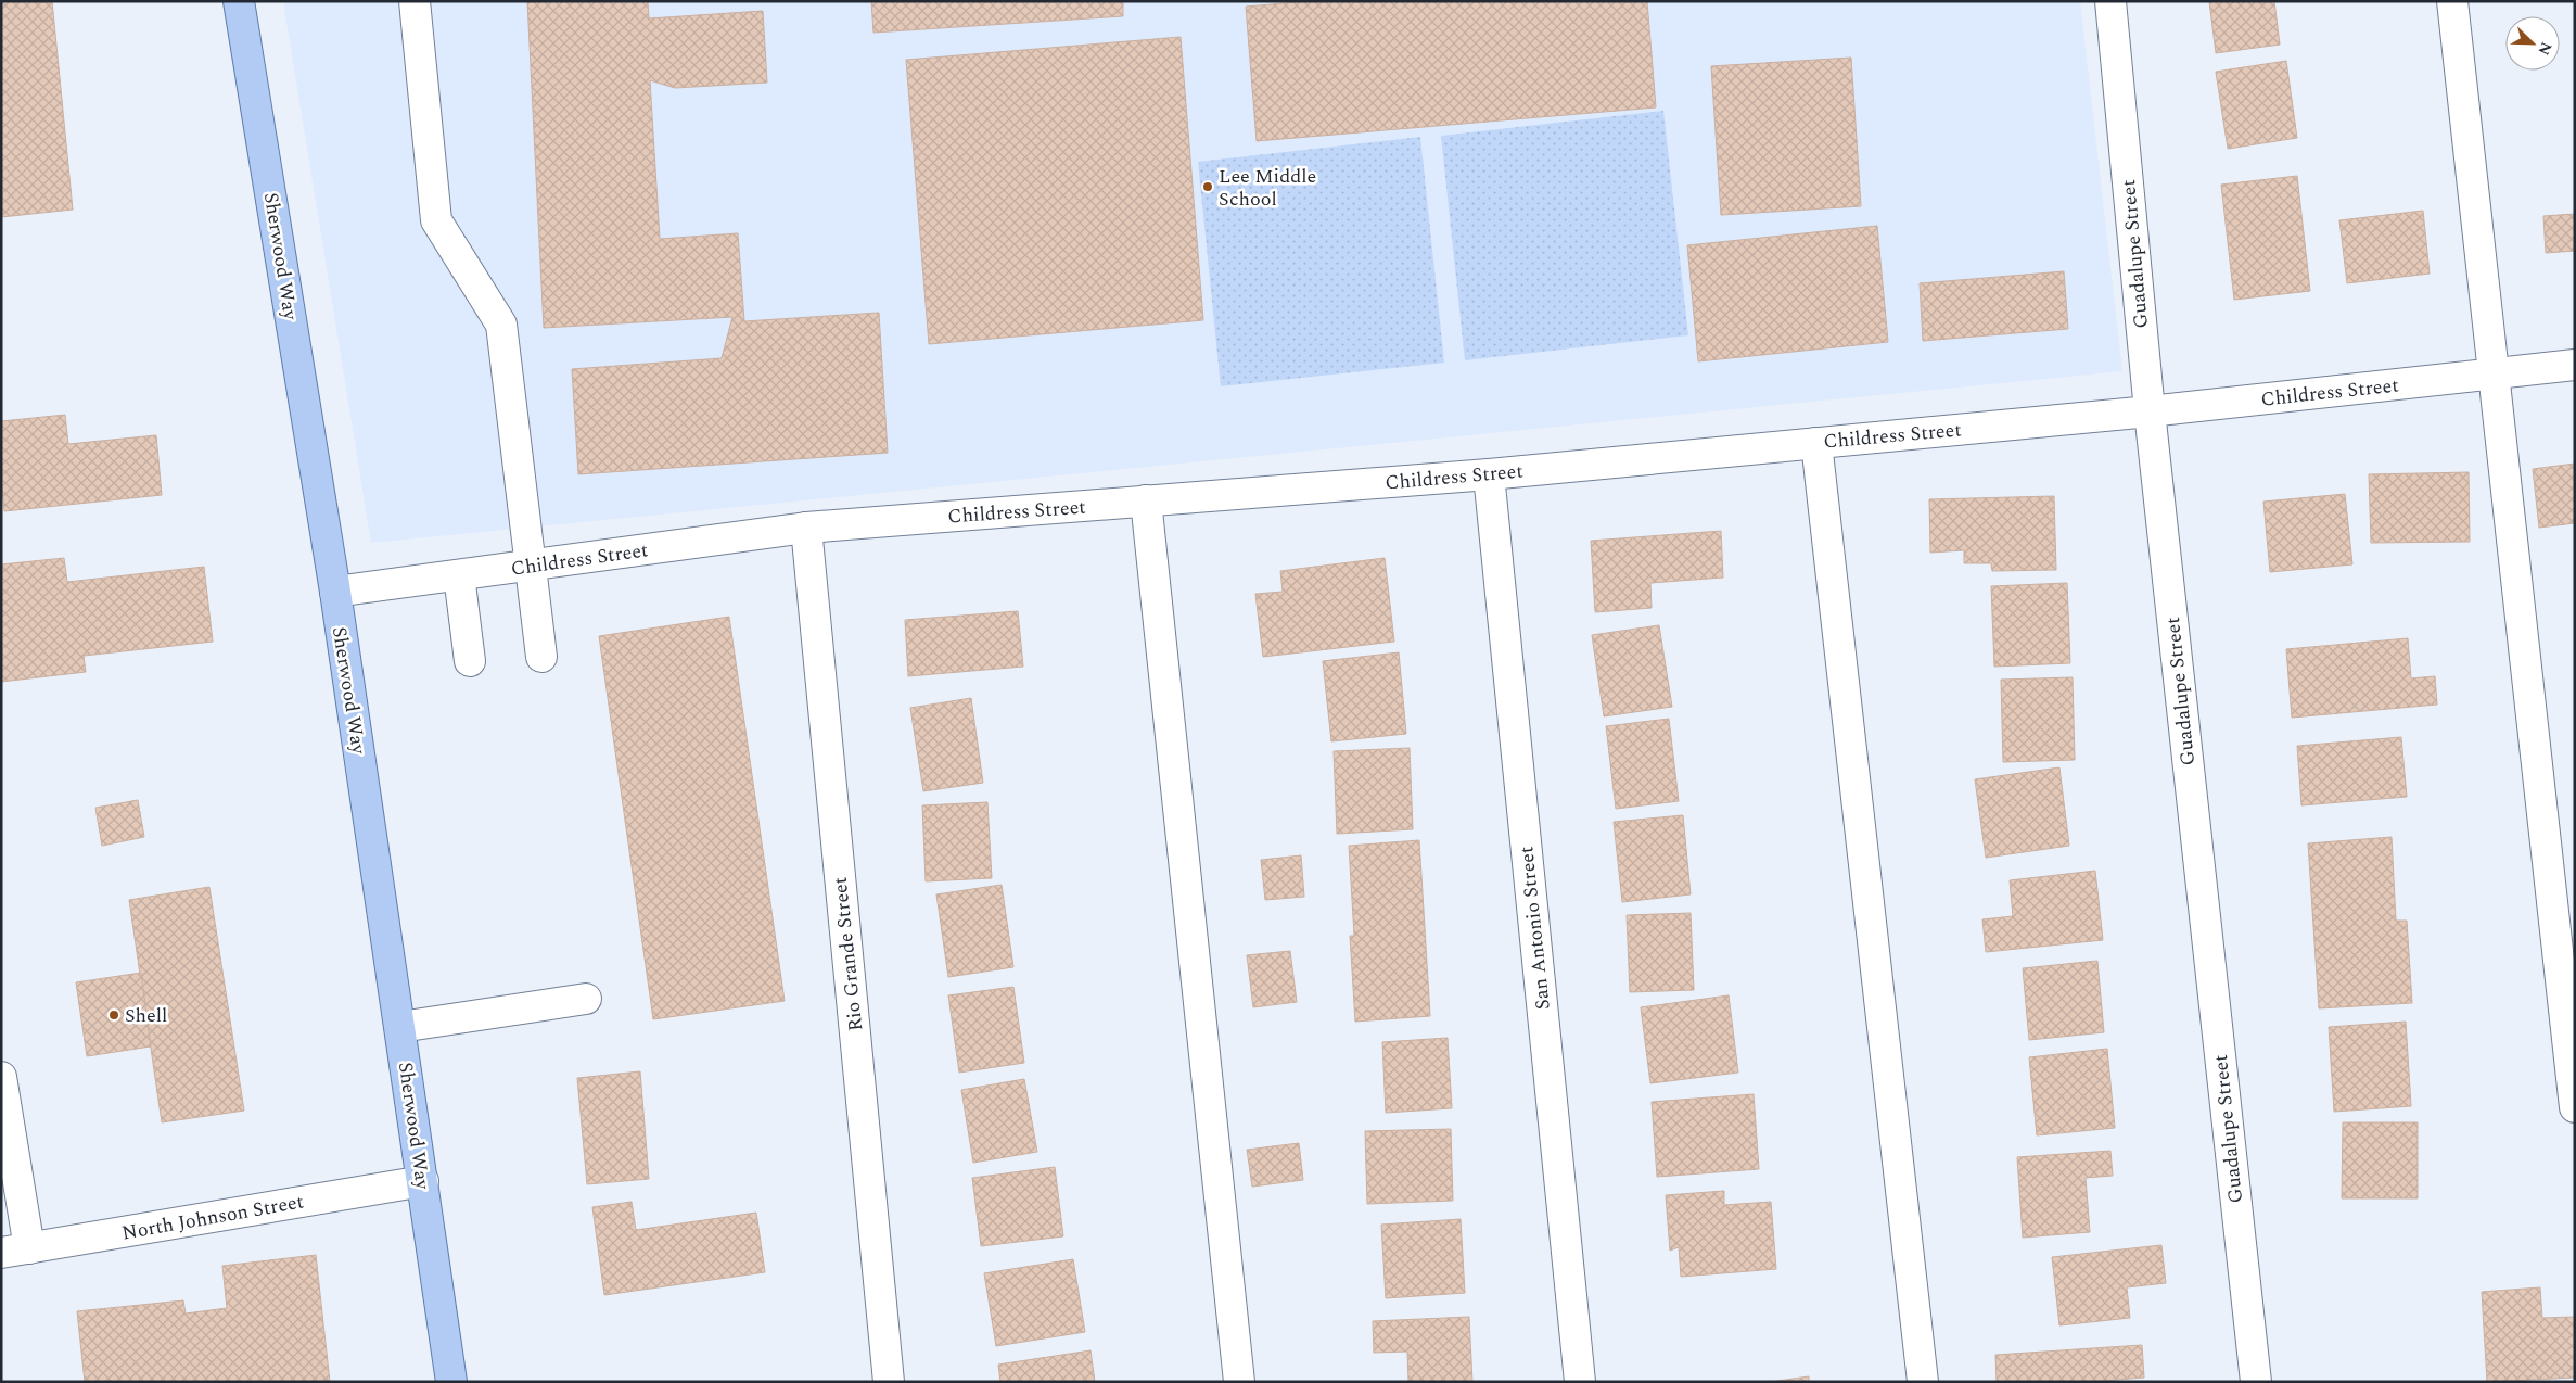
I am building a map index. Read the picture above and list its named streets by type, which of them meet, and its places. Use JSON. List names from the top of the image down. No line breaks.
{"streets":{"main road":["Sherwood Way"],"street":["Guadalupe Street","Childress Street","San Antonio Street","Rio Grande Street","North Johnson Street"]},"crossings":[["Guadalupe Street","Childress Street"],["Sherwood Way","Childress Street"],["Sherwood Way","North Johnson Street"],["Childress Street","San Antonio Street"],["Childress Street","Rio Grande Street"]],"places":["Lee Middle School","Shell"],"north":"bottom right"}
